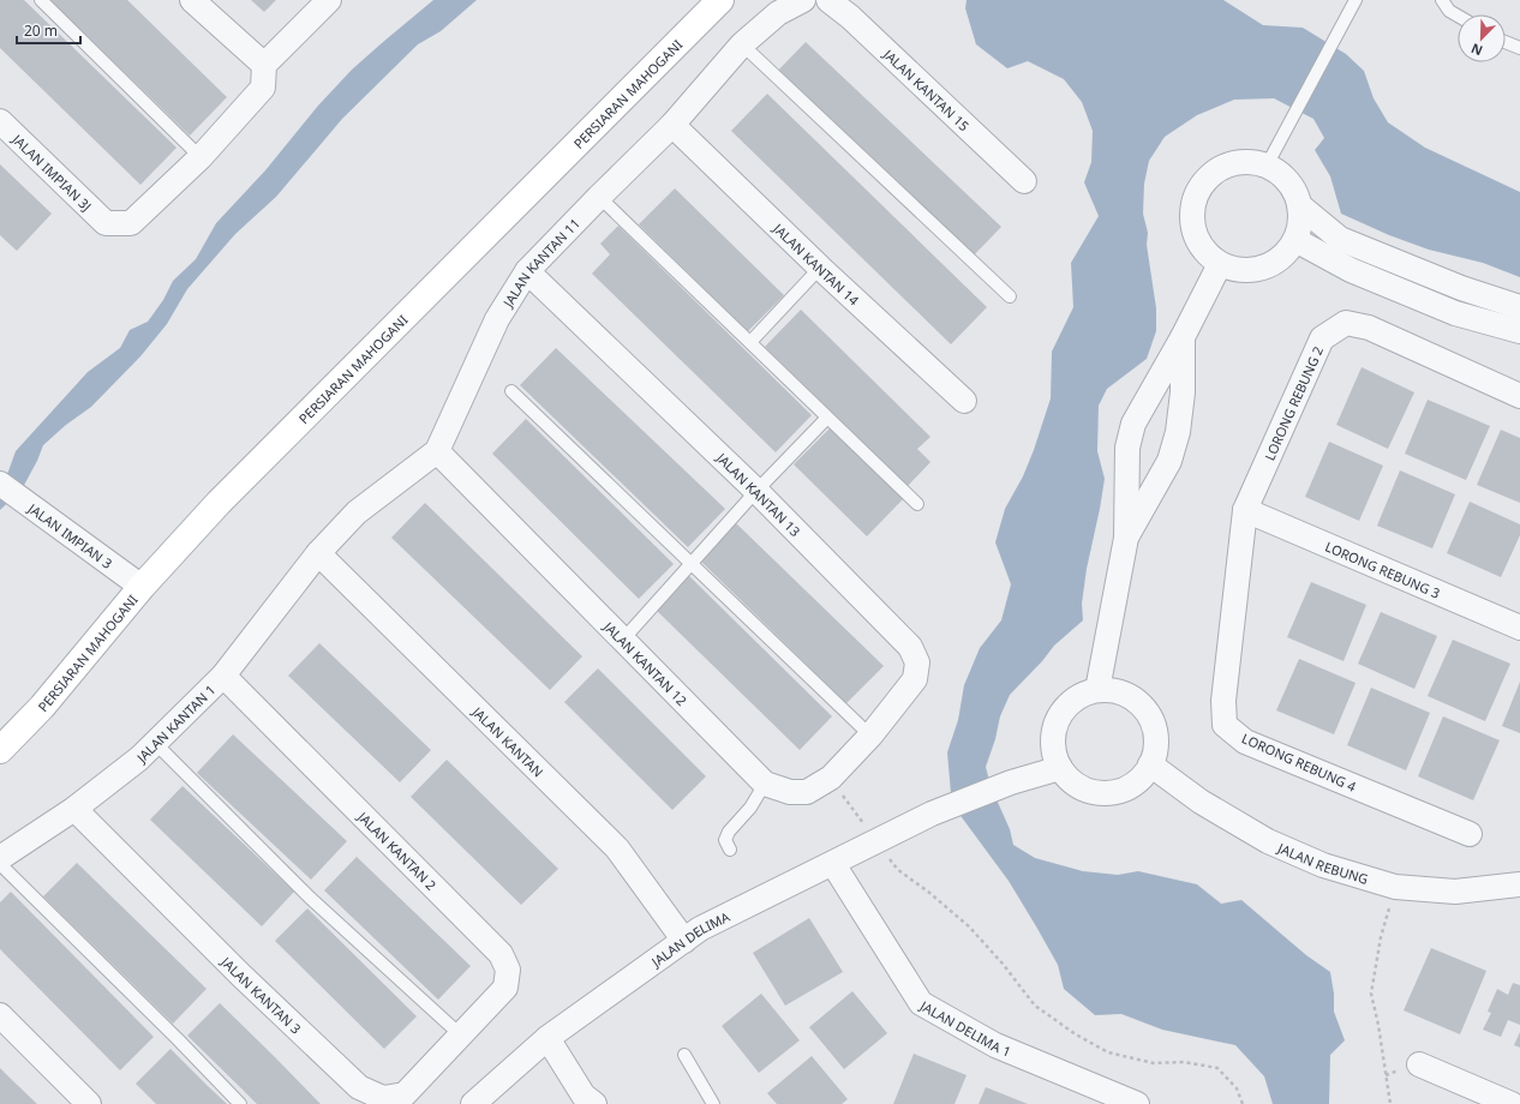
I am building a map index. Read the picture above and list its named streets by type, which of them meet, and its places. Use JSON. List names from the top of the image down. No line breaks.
{"streets":{"main road":["PERSIARAN MAHOGANI"],"street":["JALAN KANTAN 15","JALAN IMPIAN 3J","JALAN KANTAN 11","JALAN KANTAN 14","LORONG REBUNG 2","JALAN KANTAN 13","JALAN IMPIAN 3","LORONG REBUNG 3","JALAN KANTAN 12","JALAN KANTAN 1","JALAN KANTAN","LORONG REBUNG 4","JALAN KANTAN 2","JALAN REBUNG","JALAN DELIMA","JALAN KANTAN 3","JALAN DELIMA 1"]},"crossings":[["PERSIARAN MAHOGANI","JALAN IMPIAN 3"],["JALAN KANTAN 11","JALAN KANTAN 14"],["JALAN KANTAN 11","JALAN KANTAN 13"],["JALAN KANTAN 11","JALAN KANTAN 12"],["JALAN KANTAN 11","JALAN KANTAN 1"],["JALAN KANTAN 11","JALAN KANTAN"],["LORONG REBUNG 2","LORONG REBUNG 3"],["LORONG REBUNG 2","LORONG REBUNG 4"],["JALAN KANTAN 13","JALAN KANTAN 12"],["LORONG REBUNG 3","LORONG REBUNG 4"],["JALAN KANTAN 1","JALAN KANTAN"],["JALAN KANTAN 1","JALAN KANTAN 2"],["JALAN KANTAN 1","JALAN KANTAN 3"],["JALAN KANTAN","JALAN DELIMA"],["JALAN KANTAN 2","JALAN KANTAN 3"],["JALAN REBUNG","JALAN DELIMA"],["JALAN DELIMA","JALAN DELIMA 1"]],"scale_bar":"20 m","north":"bottom left"}
